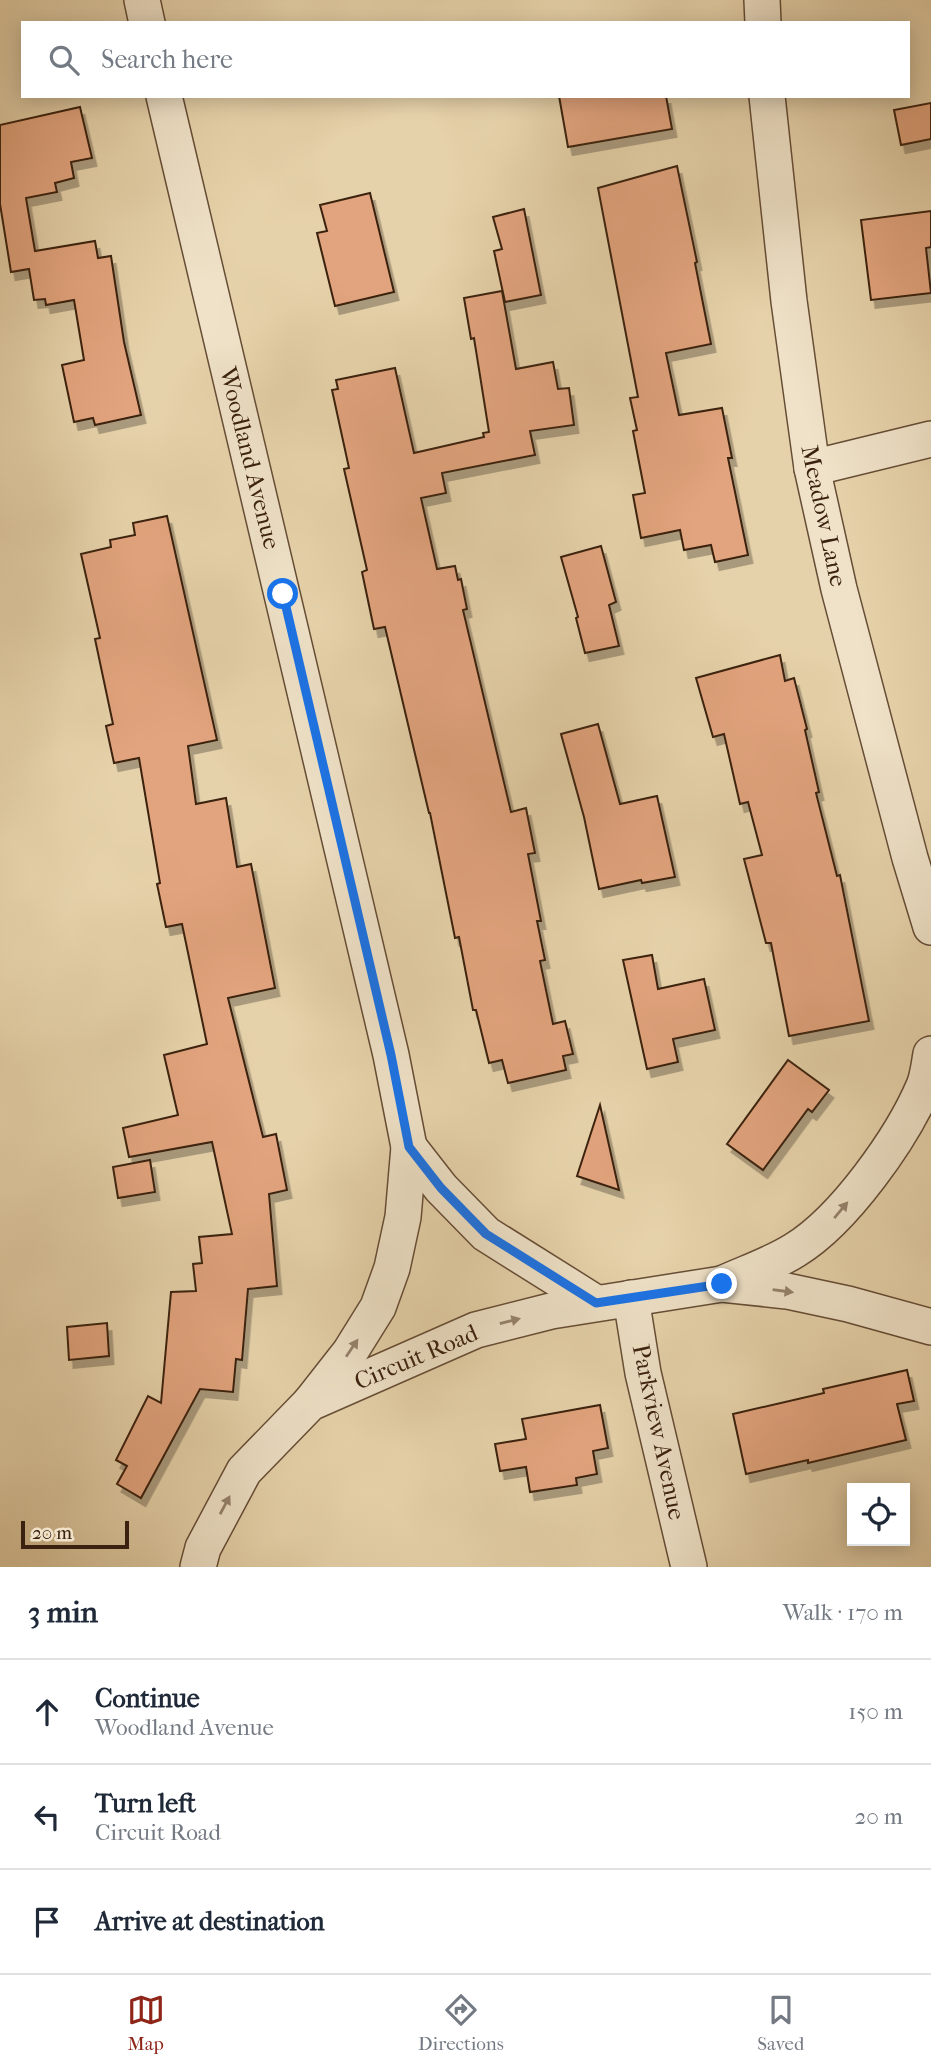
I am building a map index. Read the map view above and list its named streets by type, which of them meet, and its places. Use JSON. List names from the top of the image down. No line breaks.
{"streets":{"street":["Woodland Avenue","Meadow Lane","Circuit Road","Parkview Avenue"]},"crossings":[["Woodland Avenue","Circuit Road"],["Circuit Road","Parkview Avenue"]],"one_way":["Circuit Road"],"scale_bar":"20 m","page":{"search":"Search here","scale":"20 m","heading":["3 min","Walk · 170 m"],"list":[["Continue","Woodland Avenue","150 m"],["Turn left","Circuit Road","20 m"],"Arrive at destination"],"nav":["Map","Directions","Saved"]}}
